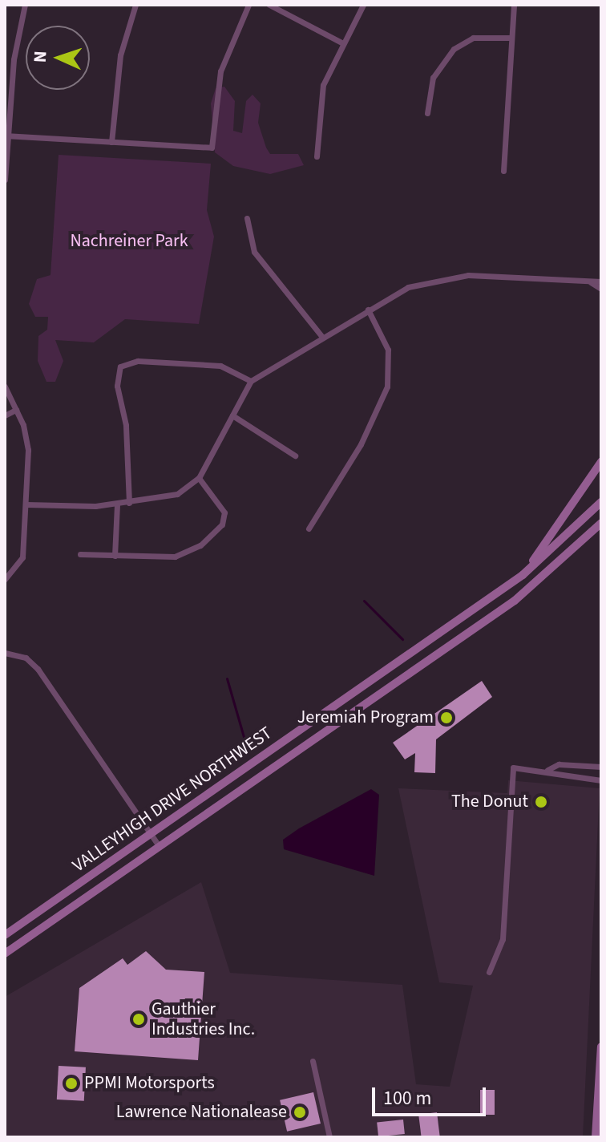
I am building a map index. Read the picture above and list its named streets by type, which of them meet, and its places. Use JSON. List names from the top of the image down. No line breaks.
{"streets":{"main road":["VALLEYHIGH DRIVE NORTHWEST"]},"parks":["Nachreiner Park"],"places":["Jeremiah Program","The Donut","Gauthier Industries Inc.","PPMI Motorsports","Lawrence Nationalease"],"scale_bar":"100 m","north":"left"}
